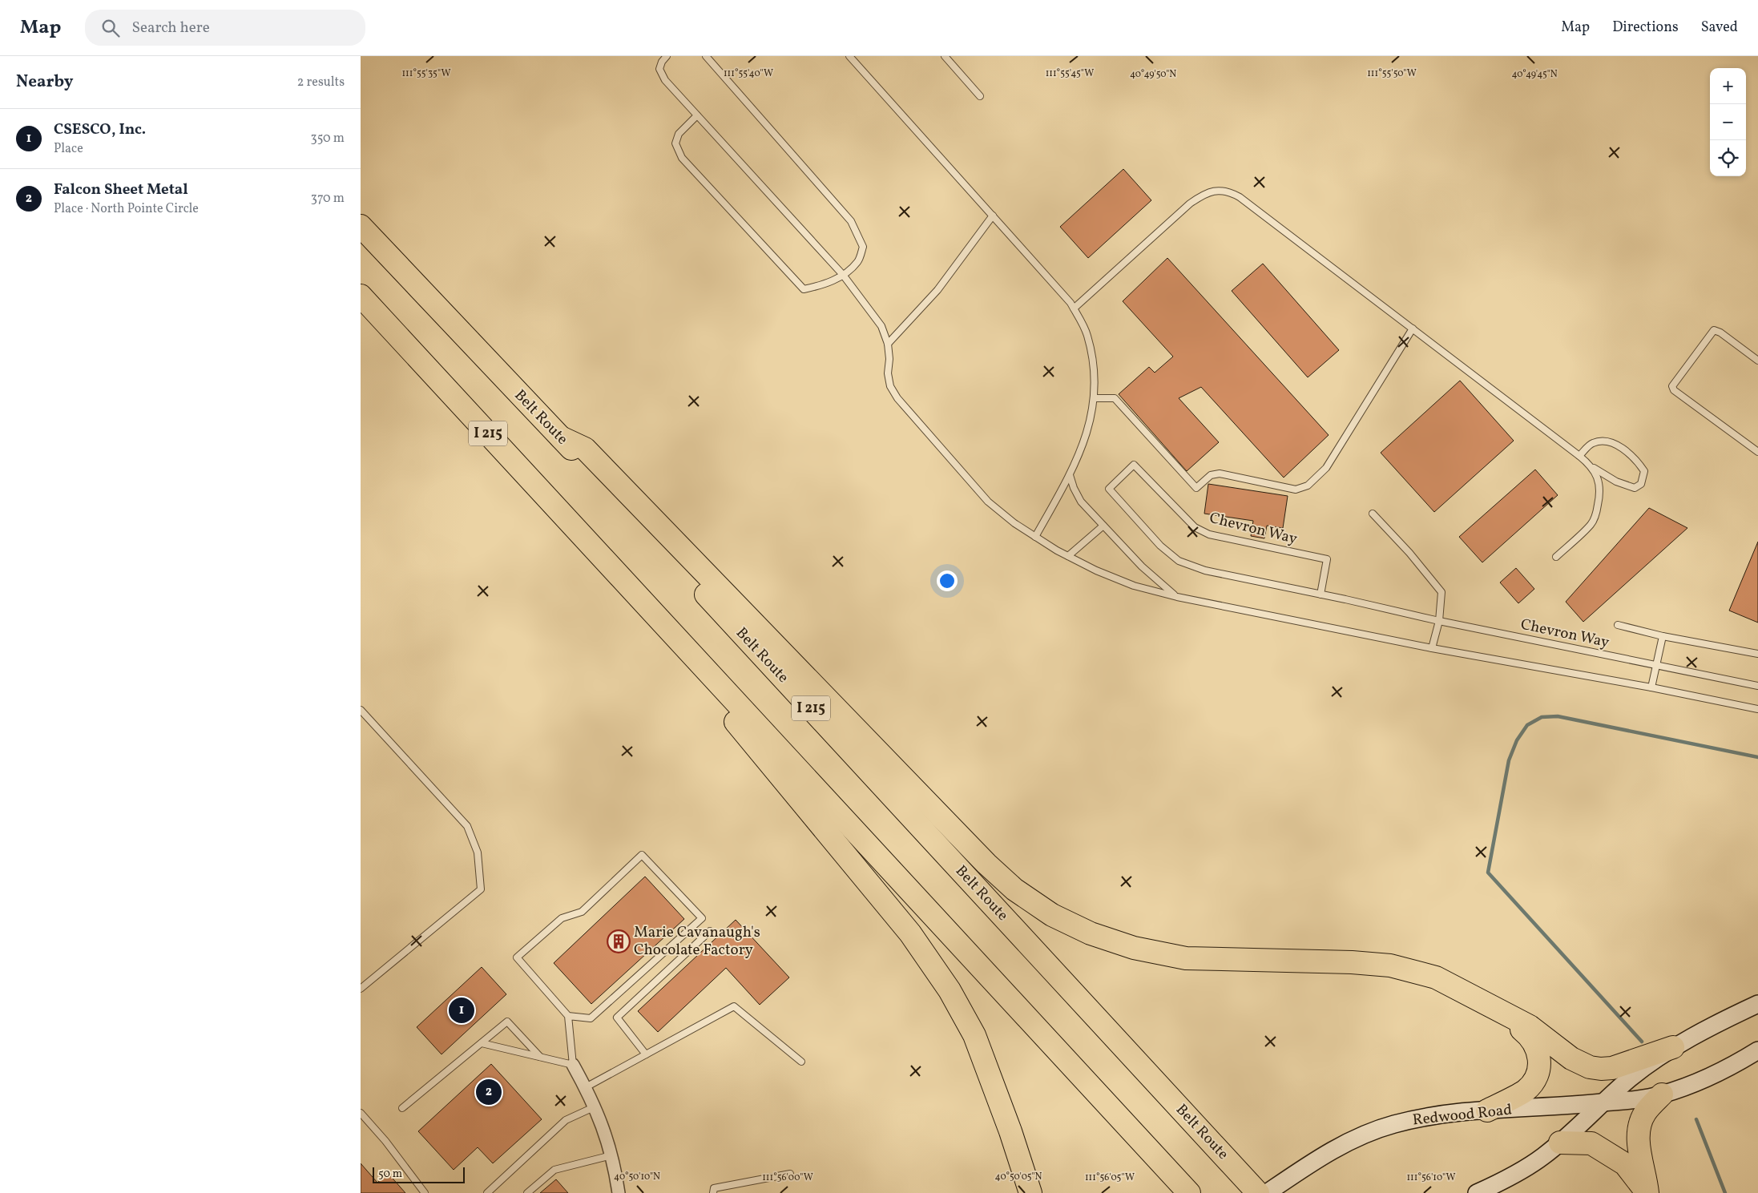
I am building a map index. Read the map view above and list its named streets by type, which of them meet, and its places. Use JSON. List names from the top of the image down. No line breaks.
{"streets":{"highway":["Belt Route","I 215"],"main road":["Redwood Road"],"lane":["Chevron Way"]},"places":{"building":["Marie Cavanaugh's Chocolate Factory"]},"scale_bar":"50 m","page":{"header":"Map","search":"Search here","nav":["Map","Directions","Saved"],"heading":["Nearby","2 results"],"map_buttons":["+","−"],"list":[{"mark":"1","name":"CSESCO, Inc.","note":"Place","value":"350 m"},{"mark":"2","name":"Falcon Sheet Metal","note":"Place · North Pointe Circle","value":"370 m"}],"pins":["1","2"],"scale":"50 m"},"coordinates":["111°55'35\"W","111°55'40\"W","111°55'45\"W","111°55'50\"W","40°49'45\"N","40°49'50\"N","40°50'10\"N","40°50'05\"N","111°56'00\"W","111°56'05\"W","111°56'10\"W"]}
